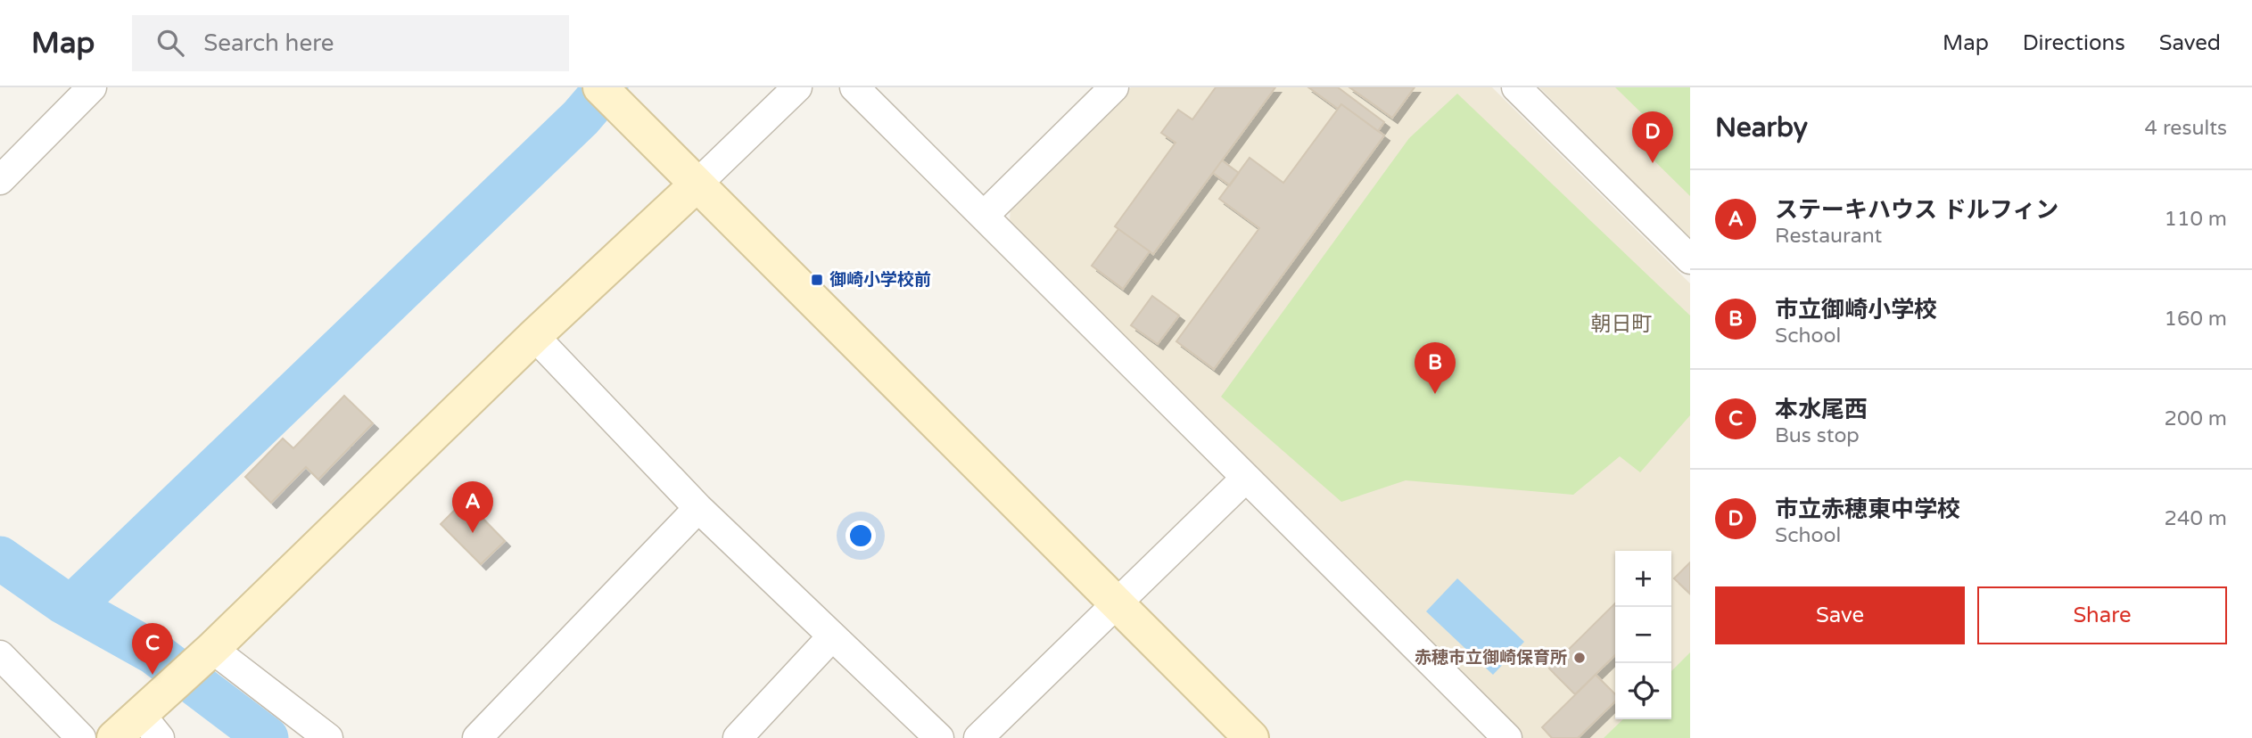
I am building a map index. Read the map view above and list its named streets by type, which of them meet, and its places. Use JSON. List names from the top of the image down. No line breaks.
{"districts":["朝日町"],"places":{"transit":["御崎小学校前"],"other":["赤穂市立御崎保育所"]},"page":{"header":"Map","search":"Search here","nav":["Map","Directions","Saved"],"heading":["Nearby","4 results"],"pins":["D","B","A","C"],"list":[{"mark":"A","name":"ステーキハウス ドルフィン","note":"Restaurant","value":"110 m"},{"mark":"B","name":"市立御崎小学校","note":"School","value":"160 m"},{"mark":"C","name":"本水尾西","note":"Bus stop","value":"200 m"},{"mark":"D","name":"市立赤穂東中学校","note":"School","value":"240 m"}],"map_buttons":["+","−"],"buttons":["Save","Share"]}}
